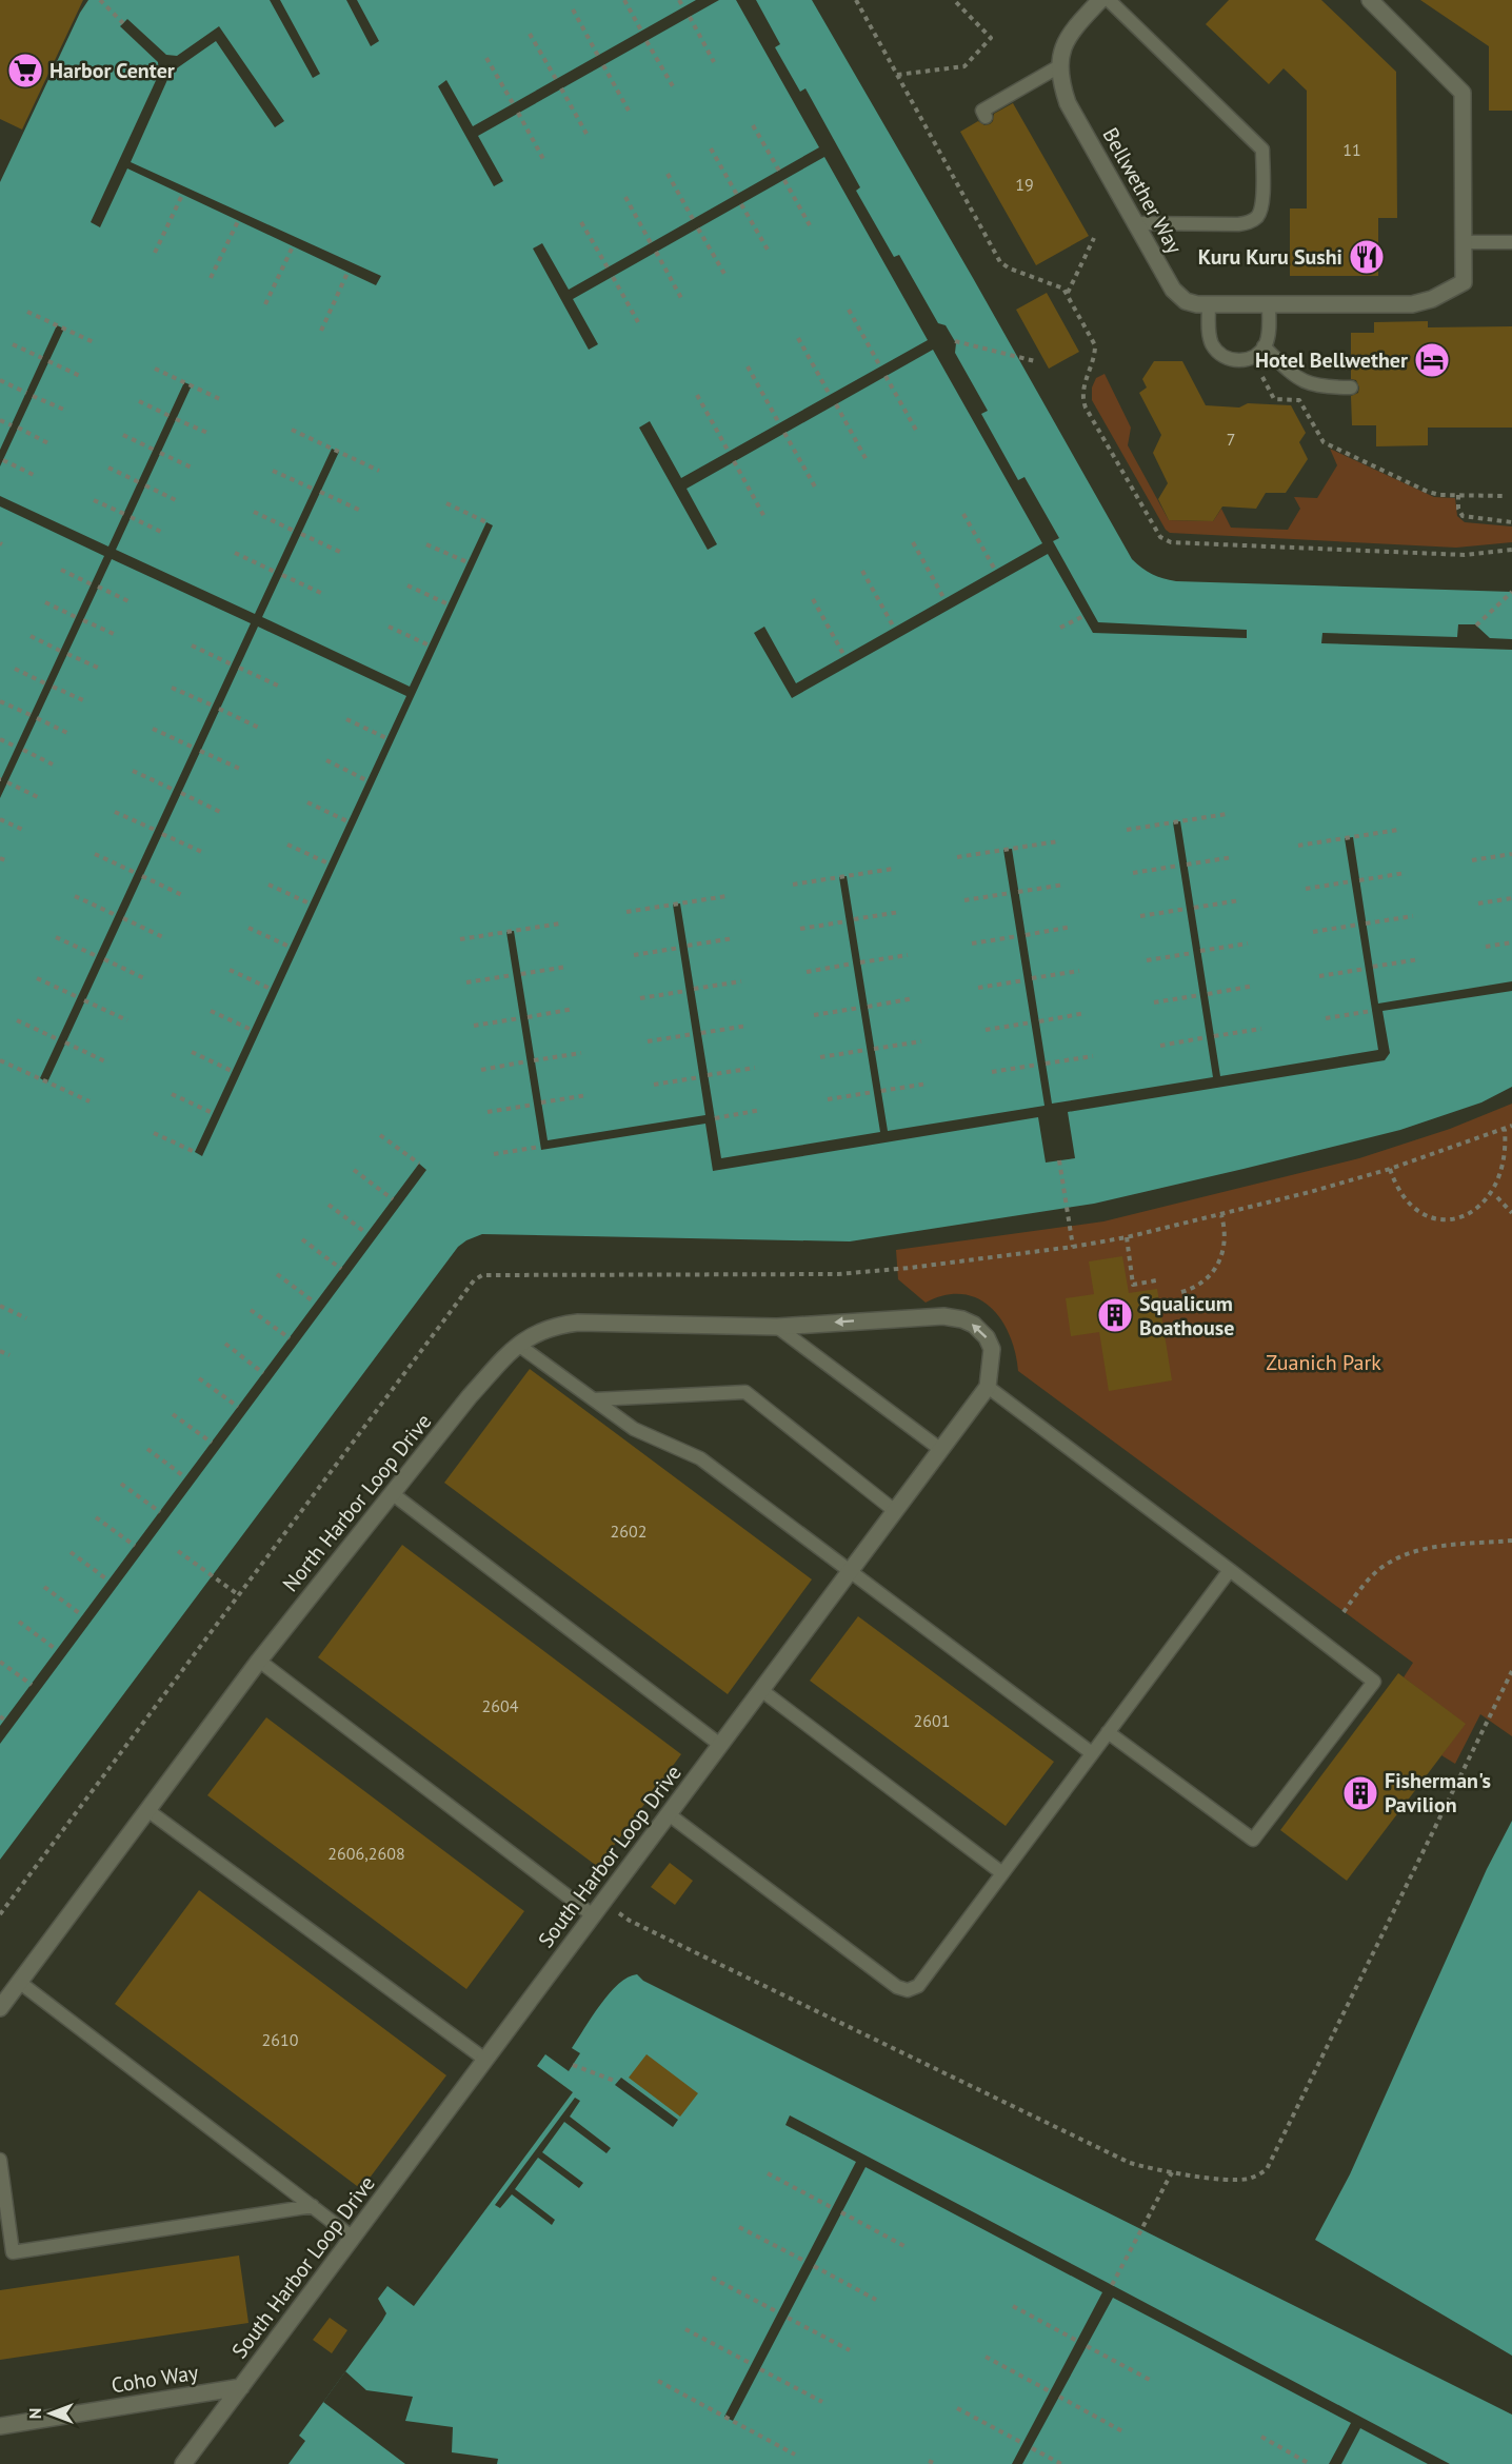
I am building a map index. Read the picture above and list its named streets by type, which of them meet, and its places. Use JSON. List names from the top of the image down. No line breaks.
{"streets":{"street":["Bellwether Way","North Harbor Loop Drive","South Harbor Loop Drive","Coho Way"]},"crossings":[["North Harbor Loop Drive","South Harbor Loop Drive"],["South Harbor Loop Drive","Coho Way"]],"parks":["Zuanich Park"],"places":{"supermarket":["Harbor Center"],"restaurant":["Kuru Kuru Sushi"],"hotel":["Hotel Bellwether"],"building":["Squalicum Boathouse","Fisherman's Pavilion"]},"house_numbers":["11","19","7","2602","2604","2601","2606,2608","2610"],"north":"left"}
